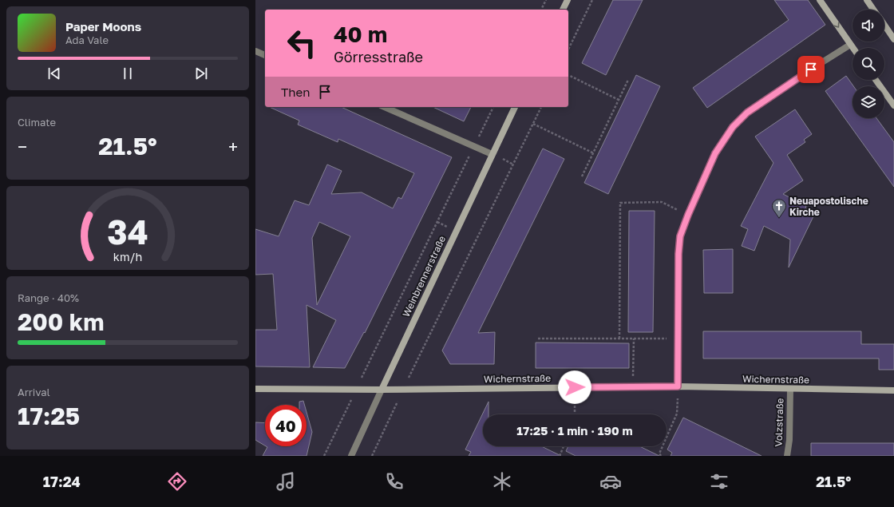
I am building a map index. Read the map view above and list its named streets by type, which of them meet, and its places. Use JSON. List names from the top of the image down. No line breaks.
{"streets":{"street":["Weinbrennerstraße","Wichernstraße","Volzstraße"]},"crossings":[["Weinbrennerstraße","Wichernstraße"],["Wichernstraße","Volzstraße"]],"places":{"church":["Neuapostolische Kirche"]},"page":{"turn":["40 m","Görresstraße"],"song":["Paper Moons","Ada Vale"],"then":"Then","tile":["Climate",["Range · 40%","200 km"],["Arrival","17:25"]],"heat":["−","21.5°","+"],"limit":"40","trip":"17:25 · 1 min · 190 m","tabs":["17:24","21.5°"],"gauge":["34","km/h"]}}
